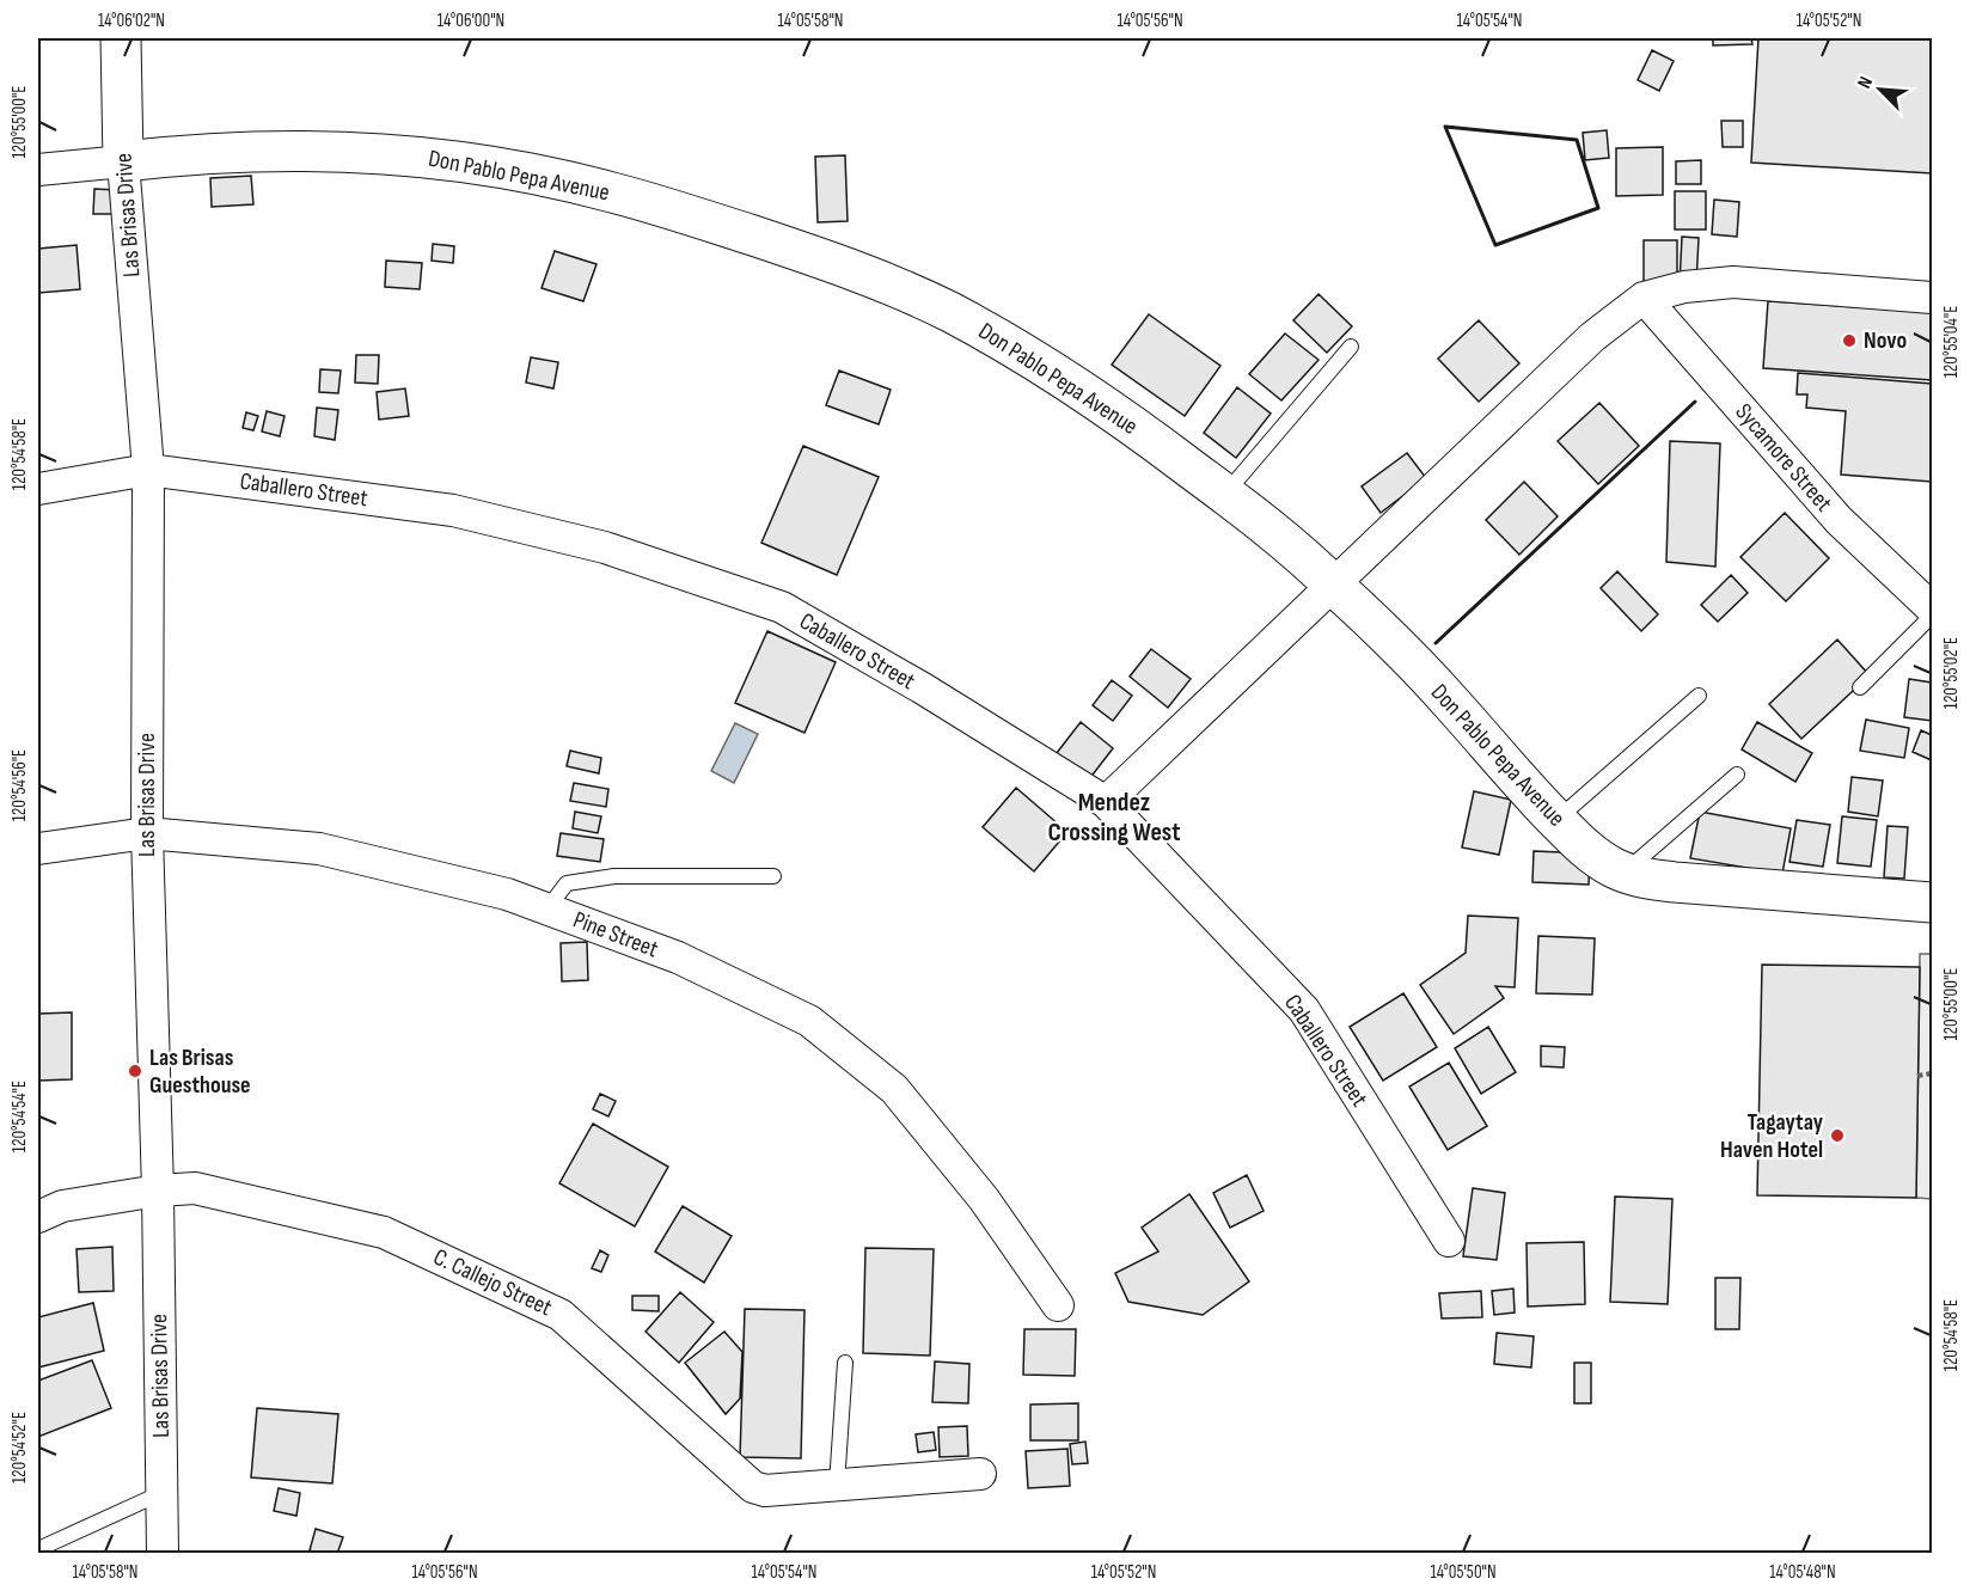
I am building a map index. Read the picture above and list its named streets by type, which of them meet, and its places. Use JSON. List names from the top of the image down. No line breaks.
{"streets":{"street":["Don Pablo Pepa Avenue","Las Brisas Drive","Sycamore Street","Caballero Street","Pine Street","C. Callejo Street"]},"crossings":[["Don Pablo Pepa Avenue","Las Brisas Drive"],["Las Brisas Drive","Caballero Street"],["Las Brisas Drive","Pine Street"],["Las Brisas Drive","C. Callejo Street"]],"districts":["Mendez Crossing West"],"places":["Novo","Las Brisas Guesthouse","Tagaytay Haven Hotel"],"north":"top left","coordinates":["14°06'02\"N","14°06'00\"N","14°05'58\"N","14°05'56\"N","14°05'54\"N","14°05'52\"N","120°55'00\"E","120°55'04\"E","120°54'58\"E","120°55'02\"E","120°54'56\"E","120°54'54\"E","120°54'52\"E","14°05'50\"N","14°05'48\"N"]}
